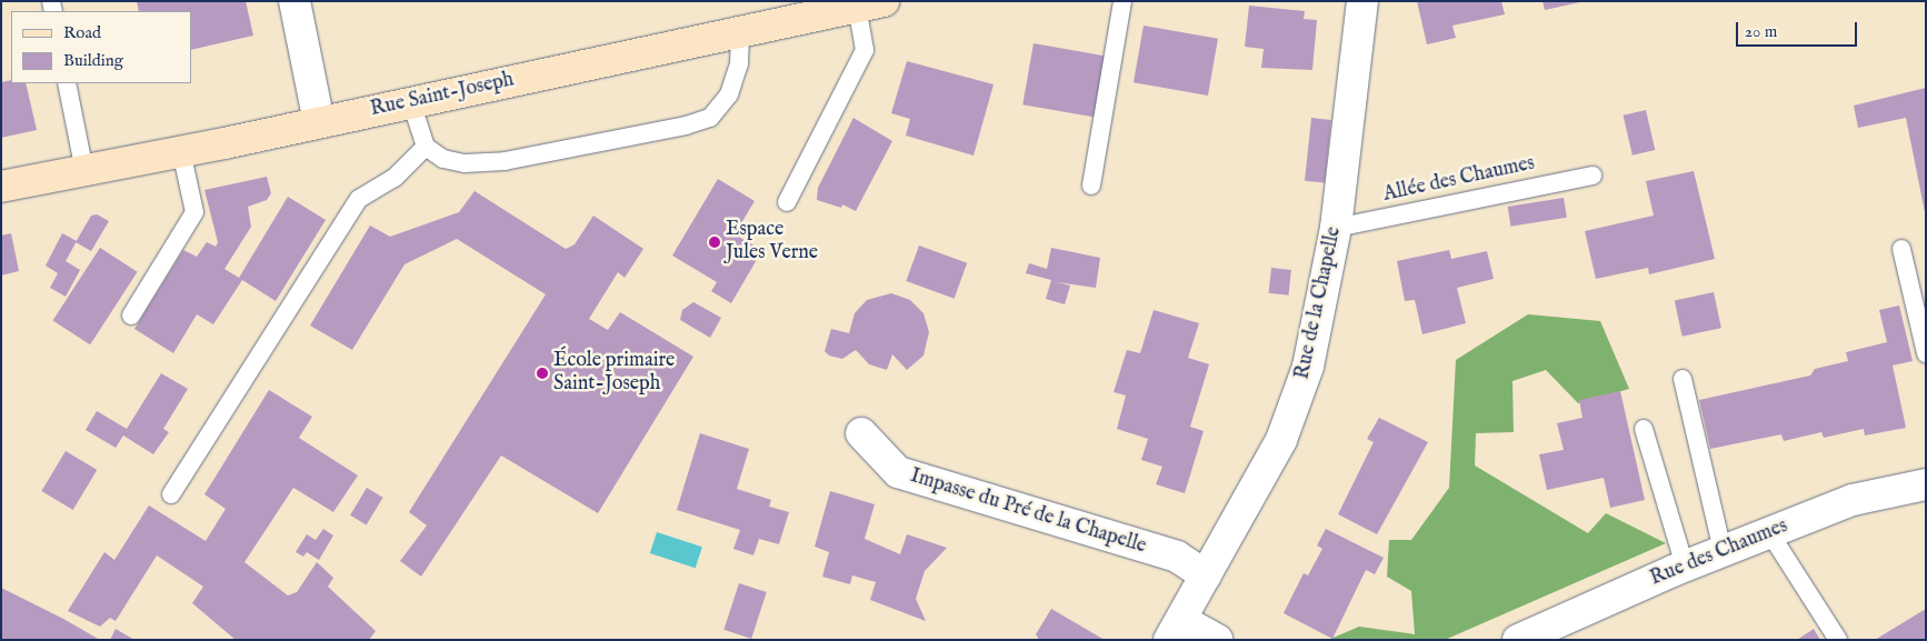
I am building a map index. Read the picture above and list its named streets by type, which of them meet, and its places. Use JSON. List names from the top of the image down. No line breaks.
{"streets":{"street":["Rue Saint-Joseph","Rue de la Chapelle","Impasse du Pré de la Chapelle","Rue des Chaumes"],"lane":["Allée des Chaumes"]},"crossings":[["Allée des Chaumes","Rue de la Chapelle"],["Rue de la Chapelle","Impasse du Pré de la Chapelle"]],"places":["Espace Jules Verne","École primaire Saint-Joseph"],"legend":["Road","Building"],"scale_bar":"20 m"}
